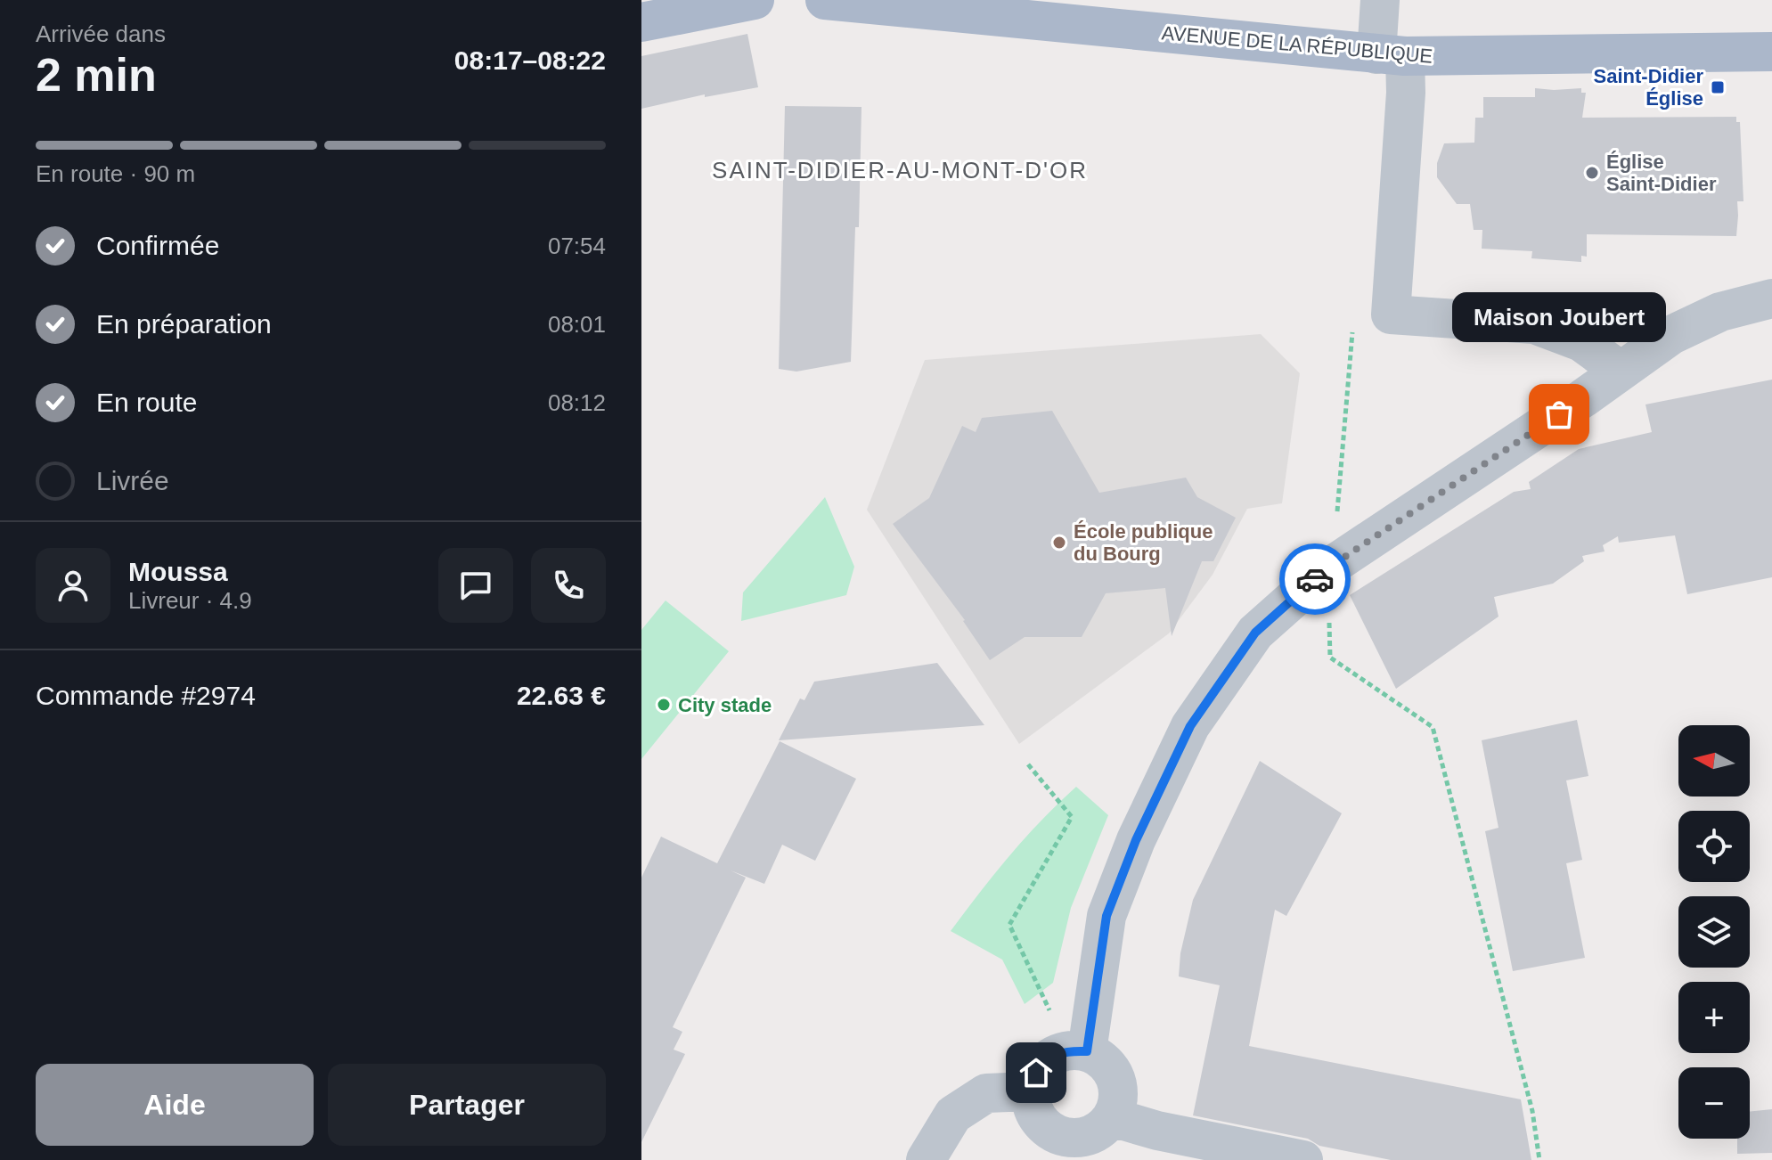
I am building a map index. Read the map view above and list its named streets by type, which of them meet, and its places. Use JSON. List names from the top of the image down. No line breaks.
{"streets":{"main road":["AVENUE DE LA RÉPUBLIQUE"]},"districts":["SAINT-DIDIER-AU-MONT-D'OR"],"places":{"transit":["Saint-Didier Église"],"other":["Église Saint-Didier","Maison Joubert","École publique du Bourg","City stade"]},"north":"left","page":{"heading":["2 min","Arrivée dans","08:17–08:22"],"panel":["Moussa","Livreur · 4.9","Commande #2974","22.63 €"],"bar":"En route · 90 m","list":[["Confirmée","07:54"],["En préparation","08:01"],["En route","08:12"],"Livrée"],"bubble":"Maison Joubert","map_buttons":["+","−"],"buttons":["Aide","Partager"]}}
